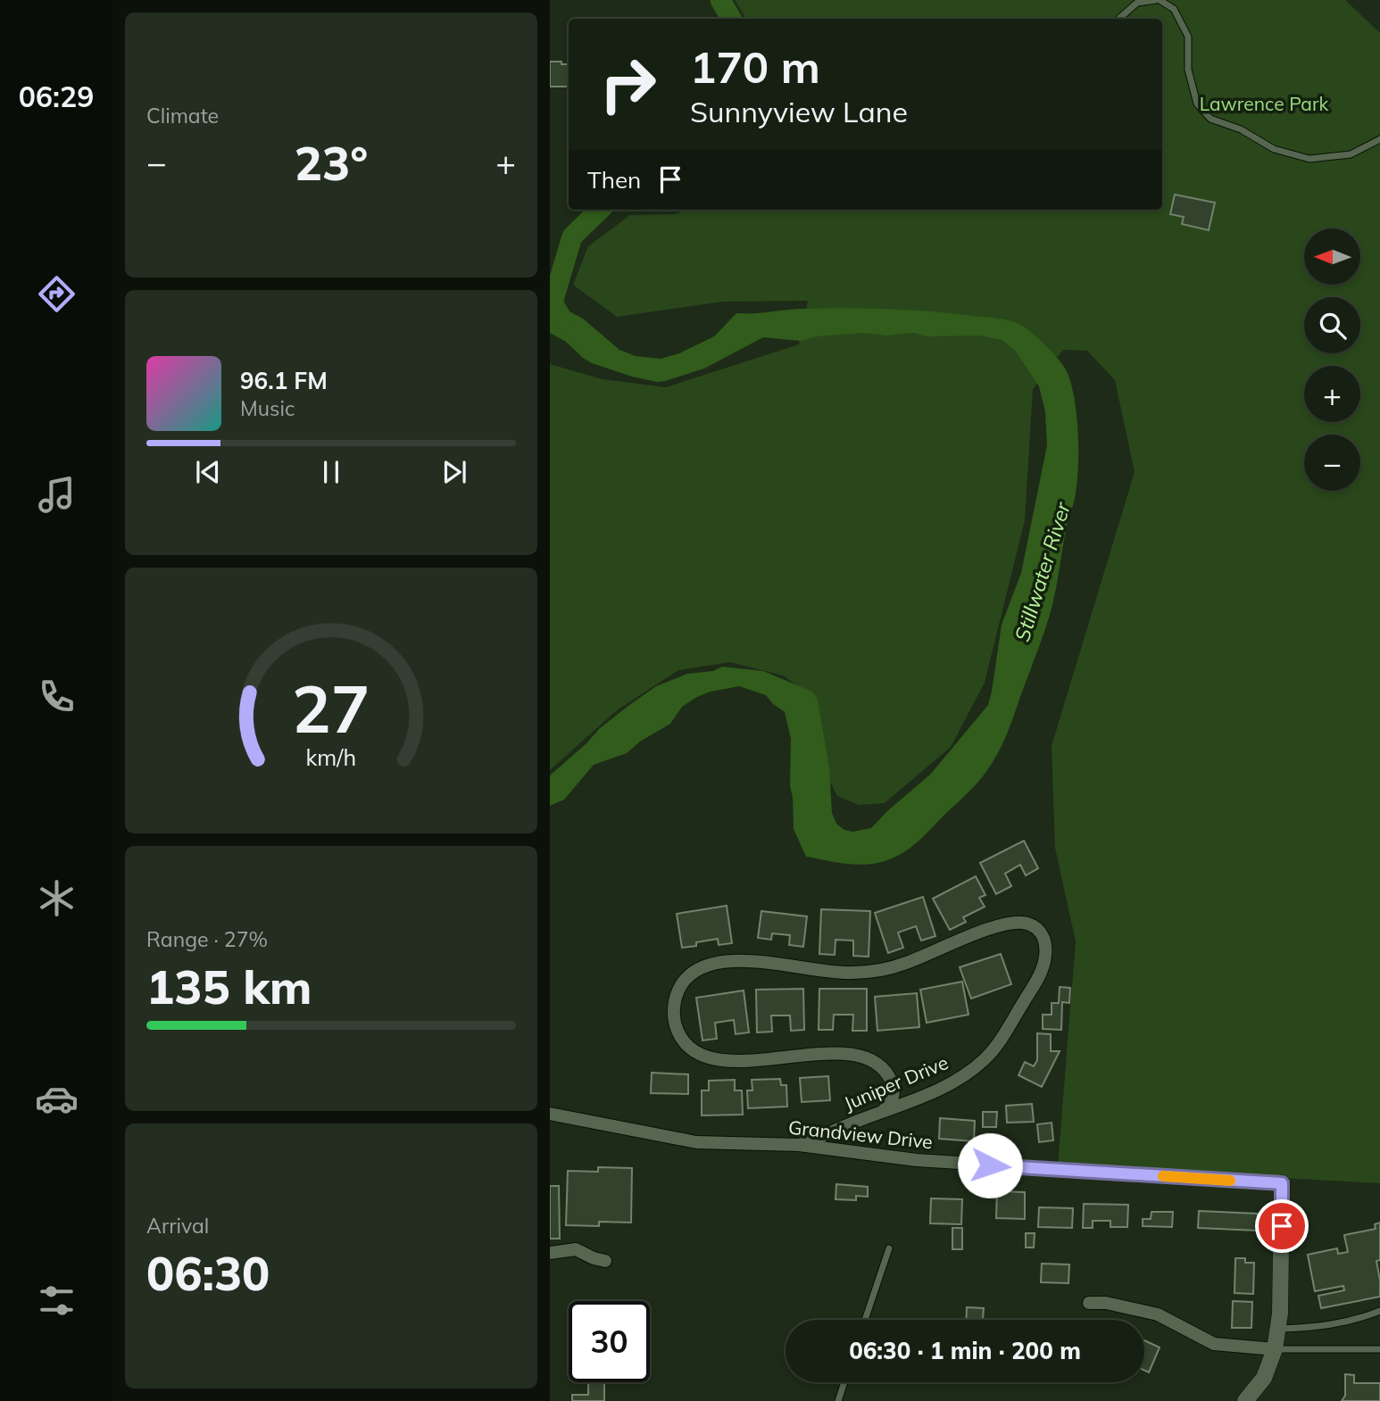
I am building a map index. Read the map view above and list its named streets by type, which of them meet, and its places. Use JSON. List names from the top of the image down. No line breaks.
{"streets":{"street":["Juniper Drive","Grandview Drive"]},"crossings":[["Juniper Drive","Grandview Drive"]],"water":["Stillwater River"],"parks":["Lawrence Park"],"north":"left","page":{"tabs":"06:29","tile":["Climate",["Range · 27%","135 km"],["Arrival","06:30"]],"turn":["170 m","Sunnyview Lane"],"heat":["−","23°","+"],"then":"Then","map_buttons":["+","−"],"song":["96.1 FM","Music"],"limit":"30","trip":"06:30 · 1 min · 200 m","gauge":["27","km/h"]}}
